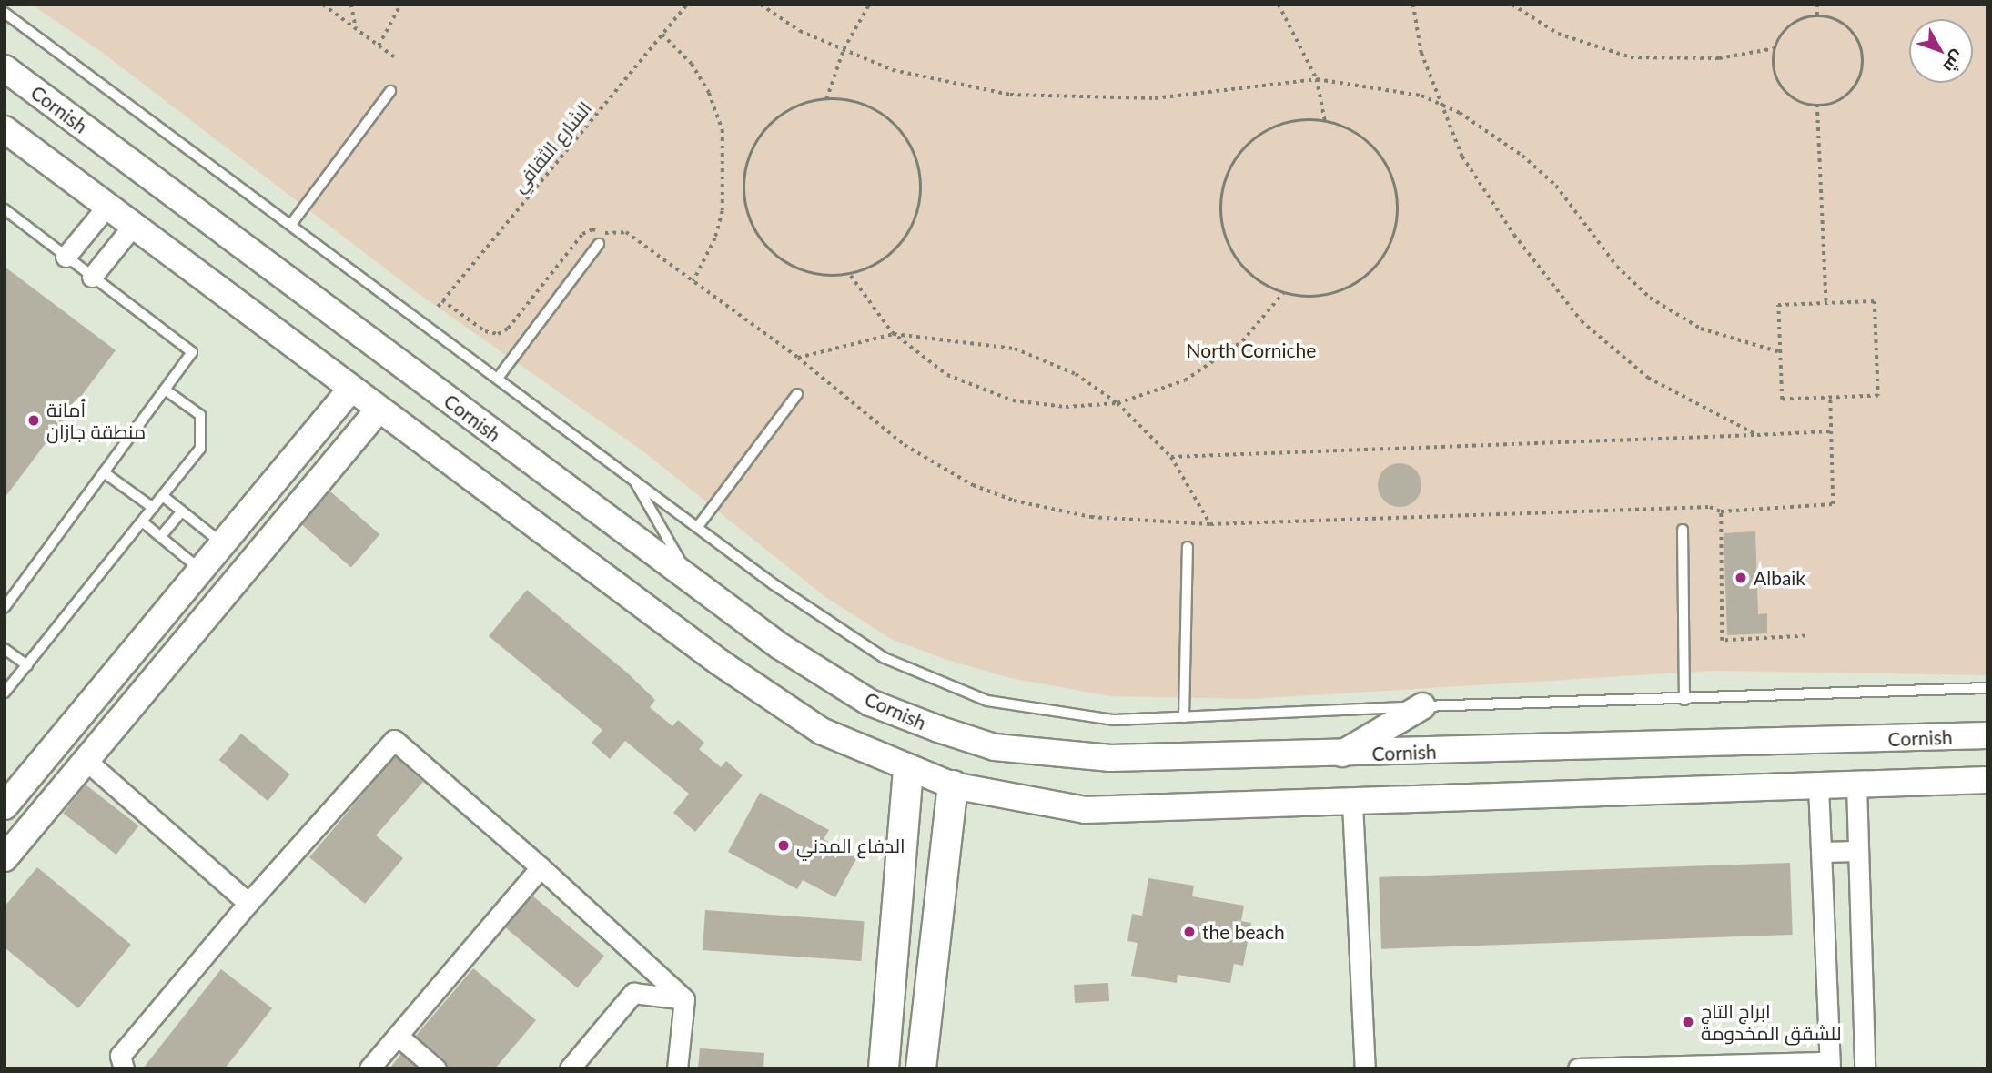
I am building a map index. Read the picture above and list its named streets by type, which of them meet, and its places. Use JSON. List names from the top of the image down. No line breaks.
{"streets":{"main road":["Cornish"],"path":["الشارع الثقافي"]},"parks":["North Corniche"],"places":["أمانة منطقة جازان","Albaik","الدفاع المدني","the beach","ابراج التاج للشقق المخدومة"],"north":"bottom right"}
